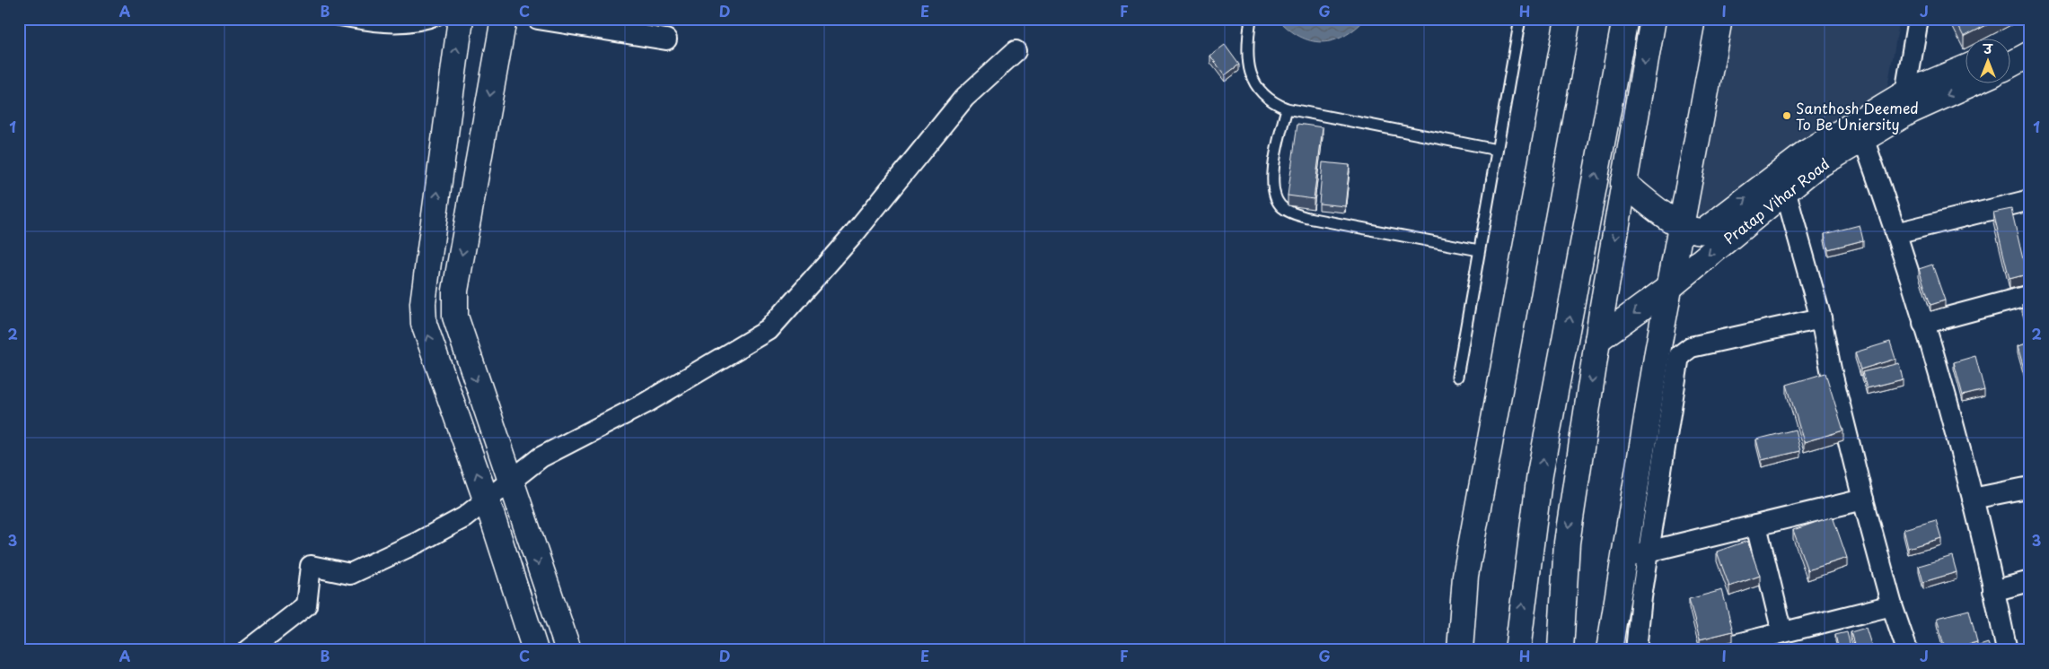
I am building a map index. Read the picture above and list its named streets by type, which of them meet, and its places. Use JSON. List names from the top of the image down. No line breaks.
{"streets":{"street":["Pratap Vihar Road"]},"places":["Santhosh Deemed To Be Uniersity"],"north":"top","grid":{"columns":["A","B","C","D","E","F","G","H","I","J"],"rows":["1","2","3"]}}
